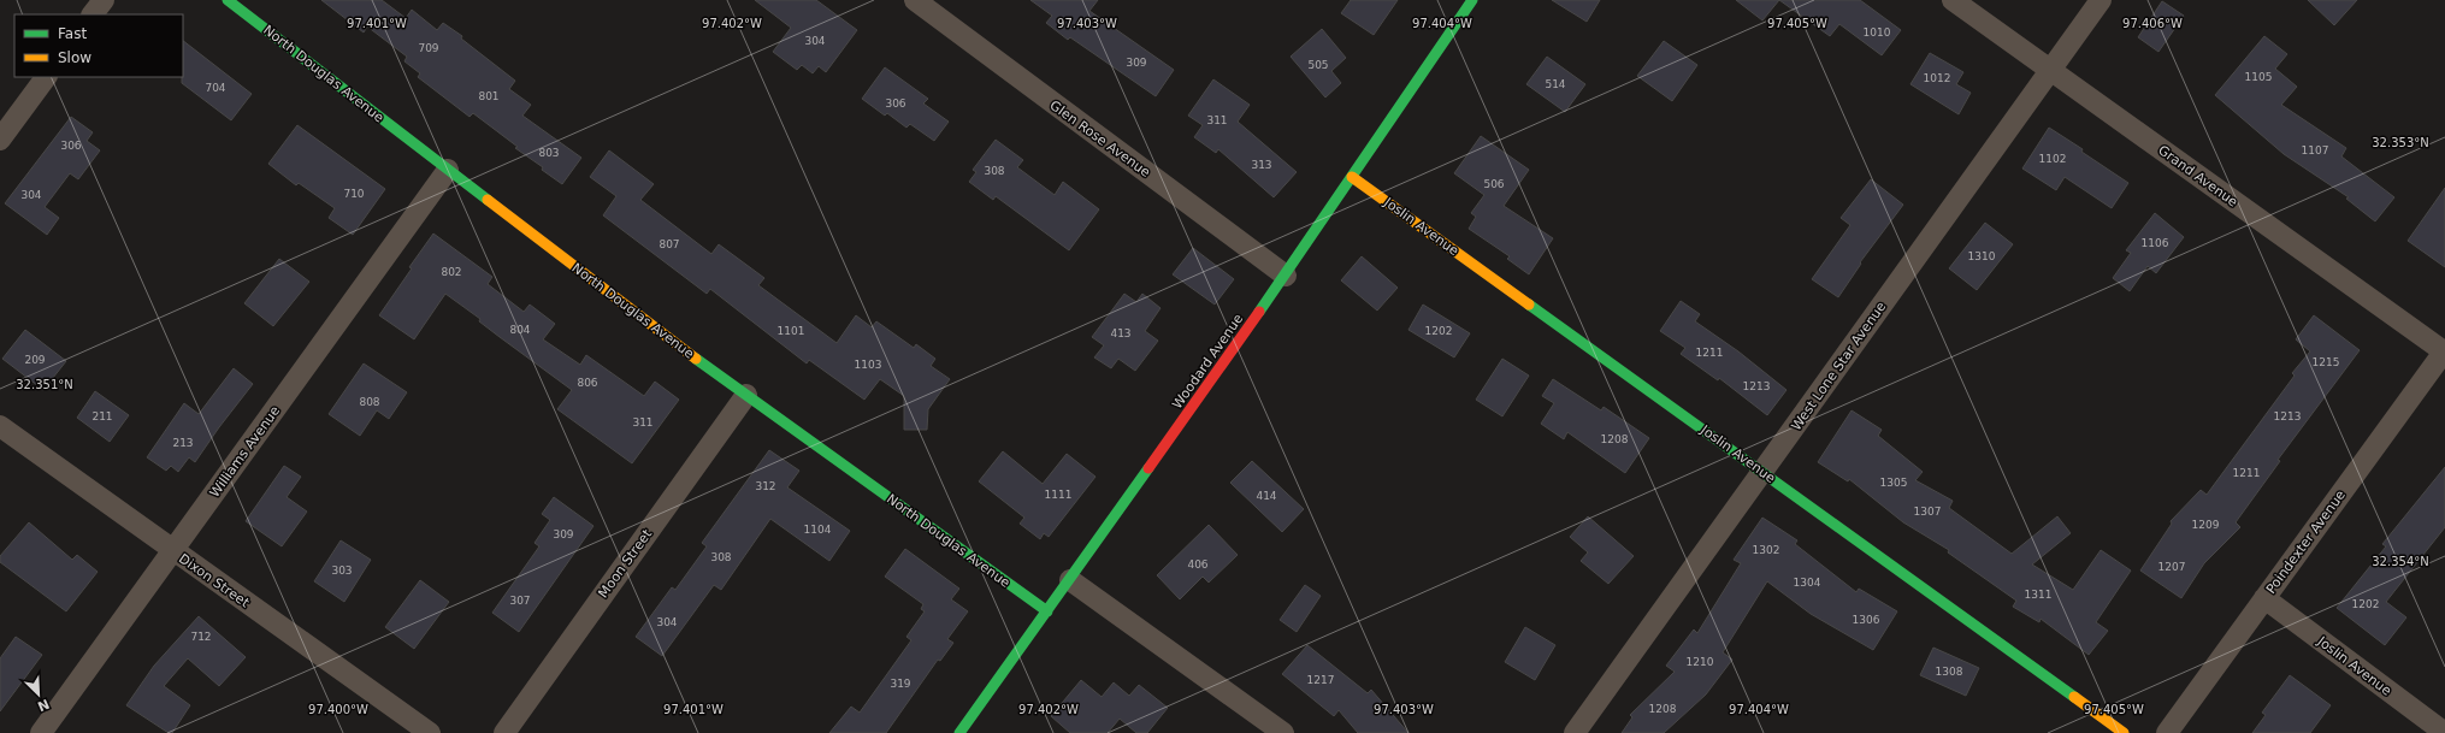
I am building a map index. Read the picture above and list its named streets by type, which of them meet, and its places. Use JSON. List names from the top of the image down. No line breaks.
{"streets":{"street":["North Douglas Avenue","Glen Rose Avenue","Grand Avenue","Joslin Avenue","Woodard Avenue","West Lone Star Avenue","Williams Avenue","Poindexter Avenue","Moon Street","Dixon Street"]},"crossings":[["North Douglas Avenue","Woodard Avenue"],["North Douglas Avenue","Williams Avenue"],["North Douglas Avenue","Moon Street"],["Glen Rose Avenue","Woodard Avenue"],["Grand Avenue","West Lone Star Avenue"],["Grand Avenue","Poindexter Avenue"],["Joslin Avenue","Woodard Avenue"],["Joslin Avenue","West Lone Star Avenue"],["Joslin Avenue","Poindexter Avenue"],["Williams Avenue","Dixon Street"]],"house_numbers":["1010","304","709","309","505","1105","1012","514","704","801","306","311","306","1107","803","1102","313","308","506","710","304","1106","807","1310","802","804","1101","1202","413","1211","209","1215","1103","806","1213","808","211","1213","311","1208","213","1211","1305","312","1111","414","1307","1209","1104","309","1302","308","406","1207","303","1304","1311","307","1202","1306","304","712","1210","1308","1217","319","1208"],"legend":["Fast","Slow"],"north":"bottom right","coordinates":["97.401°W","97.402°W","97.404°W","97.406°W","97.403°W","97.405°W","32.353°N","32.351°N","32.354°N","97.400°W"]}
